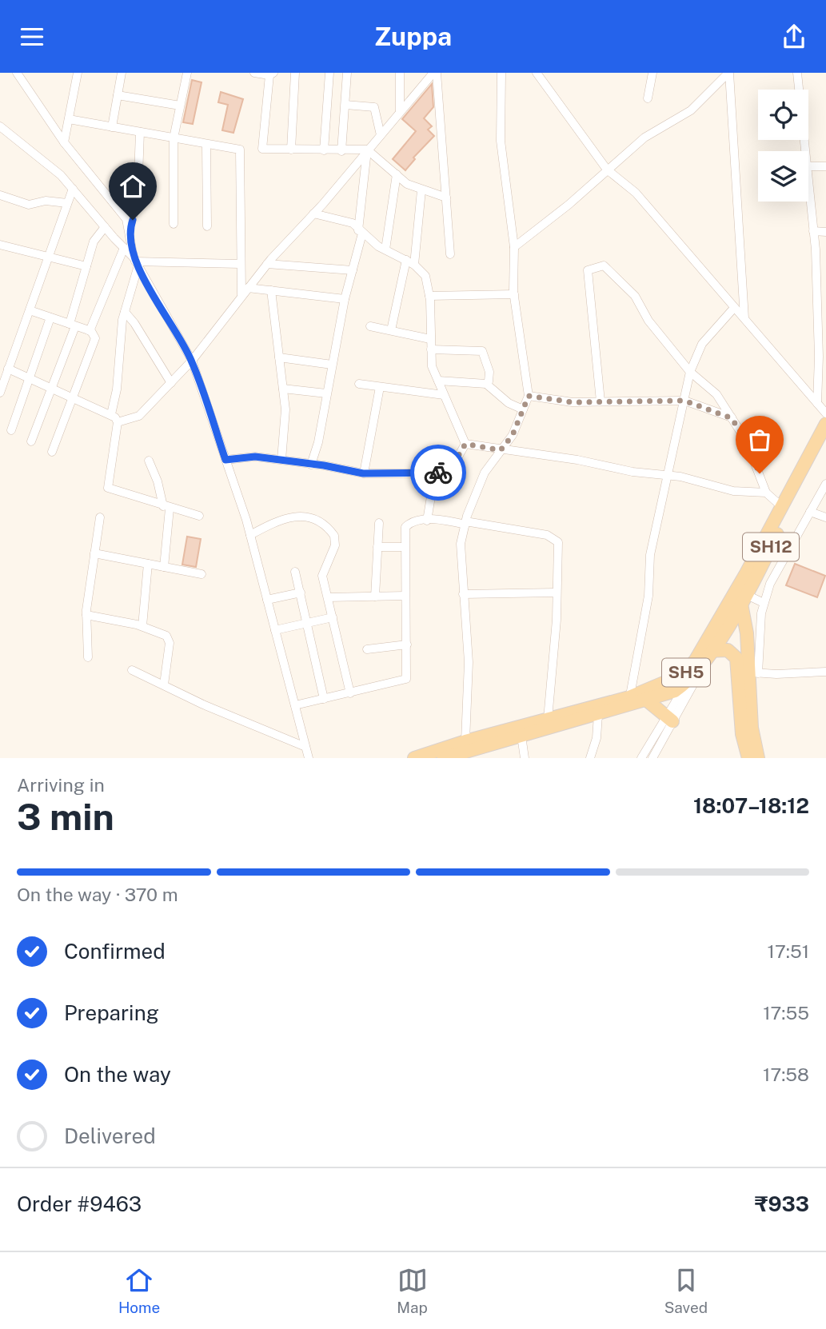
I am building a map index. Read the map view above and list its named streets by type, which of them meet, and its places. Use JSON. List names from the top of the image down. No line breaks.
{"streets":{"main road":["SH12","SH5"]},"crossings":[["SH12","SH5"]],"page":{"header":"Zuppa","heading":["3 min","Arriving in","18:07–18:12"],"panel":["Order #9463","₹933"],"bar":"On the way · 370 m","list":[["Confirmed","17:51"],["Preparing","17:55"],["On the way","17:58"],"Delivered"],"tabs":["Home","Map","Saved"]}}
